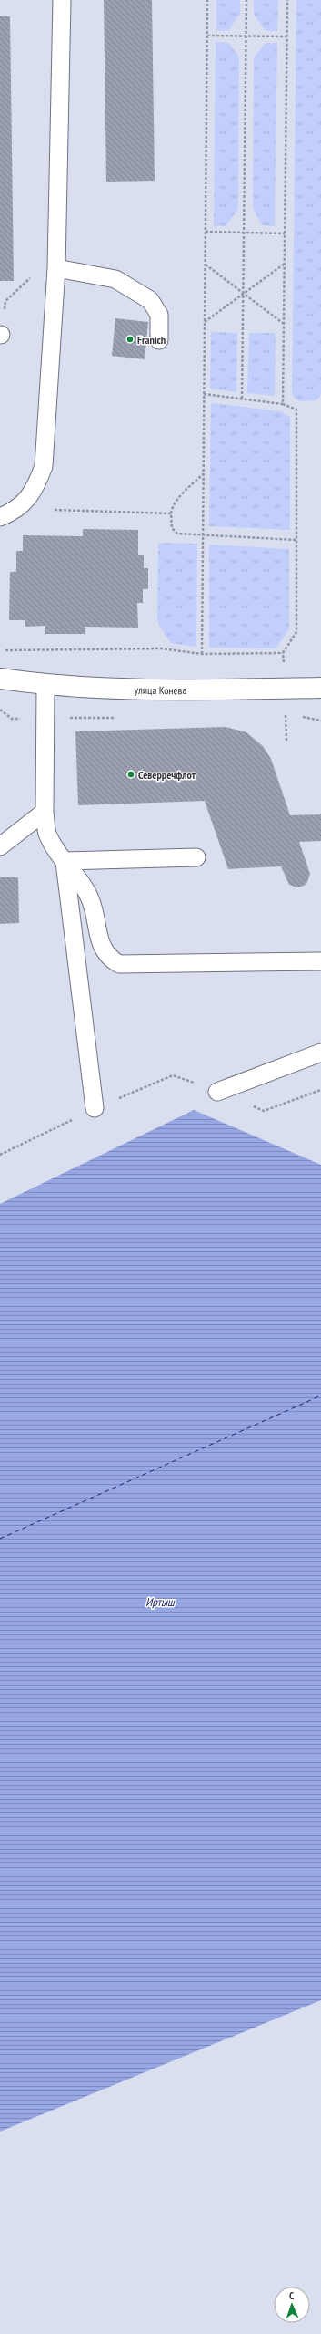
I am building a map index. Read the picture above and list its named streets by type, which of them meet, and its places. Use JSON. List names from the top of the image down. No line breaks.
{"streets":{"street":["улица Конева"]},"water":["Иртыш"],"places":["Franich","Северречфлот"],"north":"top"}
